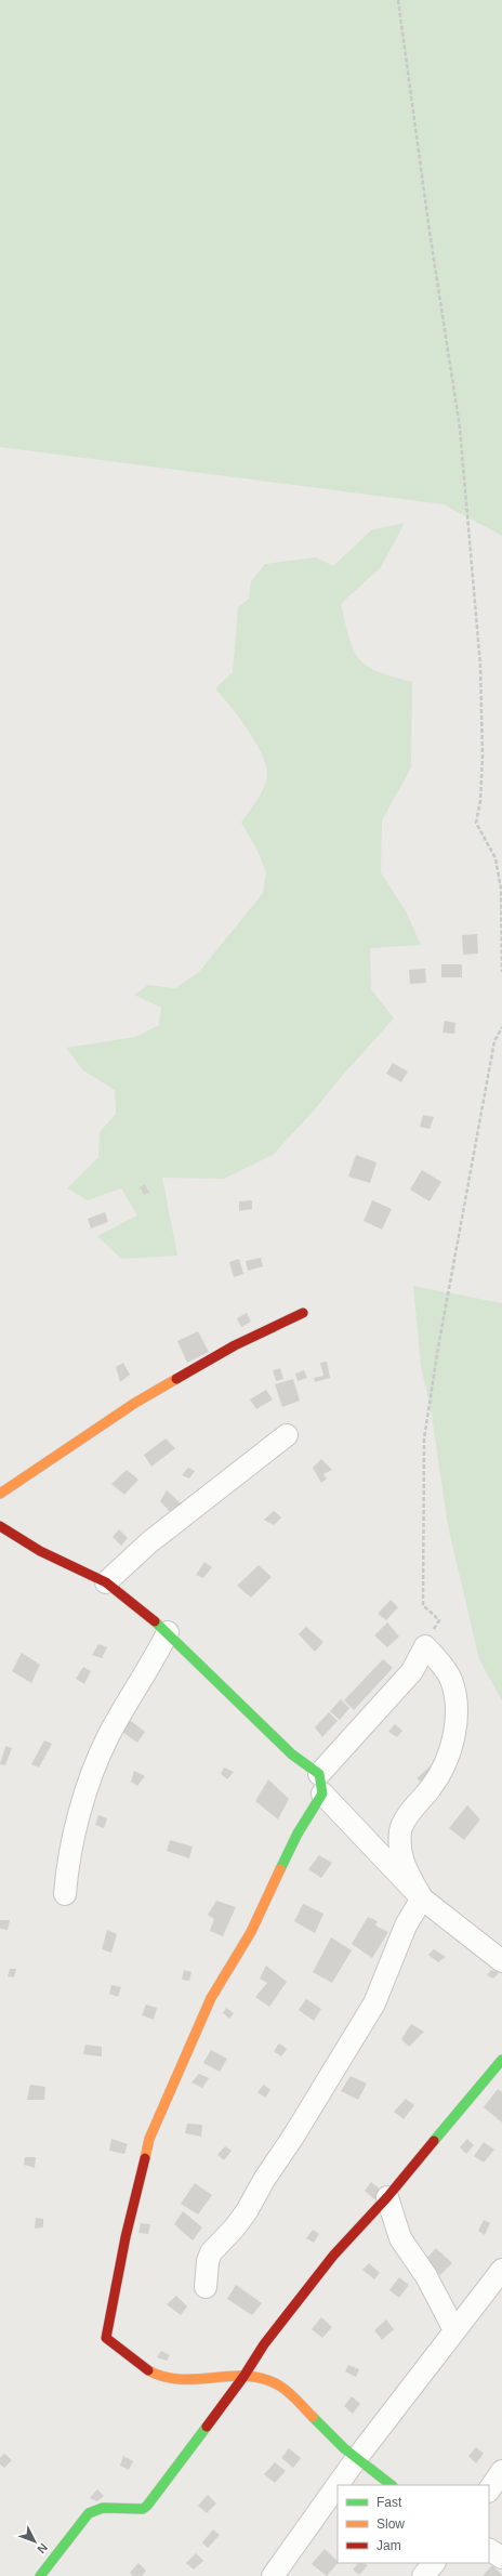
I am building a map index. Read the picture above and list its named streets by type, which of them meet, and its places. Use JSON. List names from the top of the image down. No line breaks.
{"legend":["Fast","Slow","Jam"],"north":"bottom right"}
